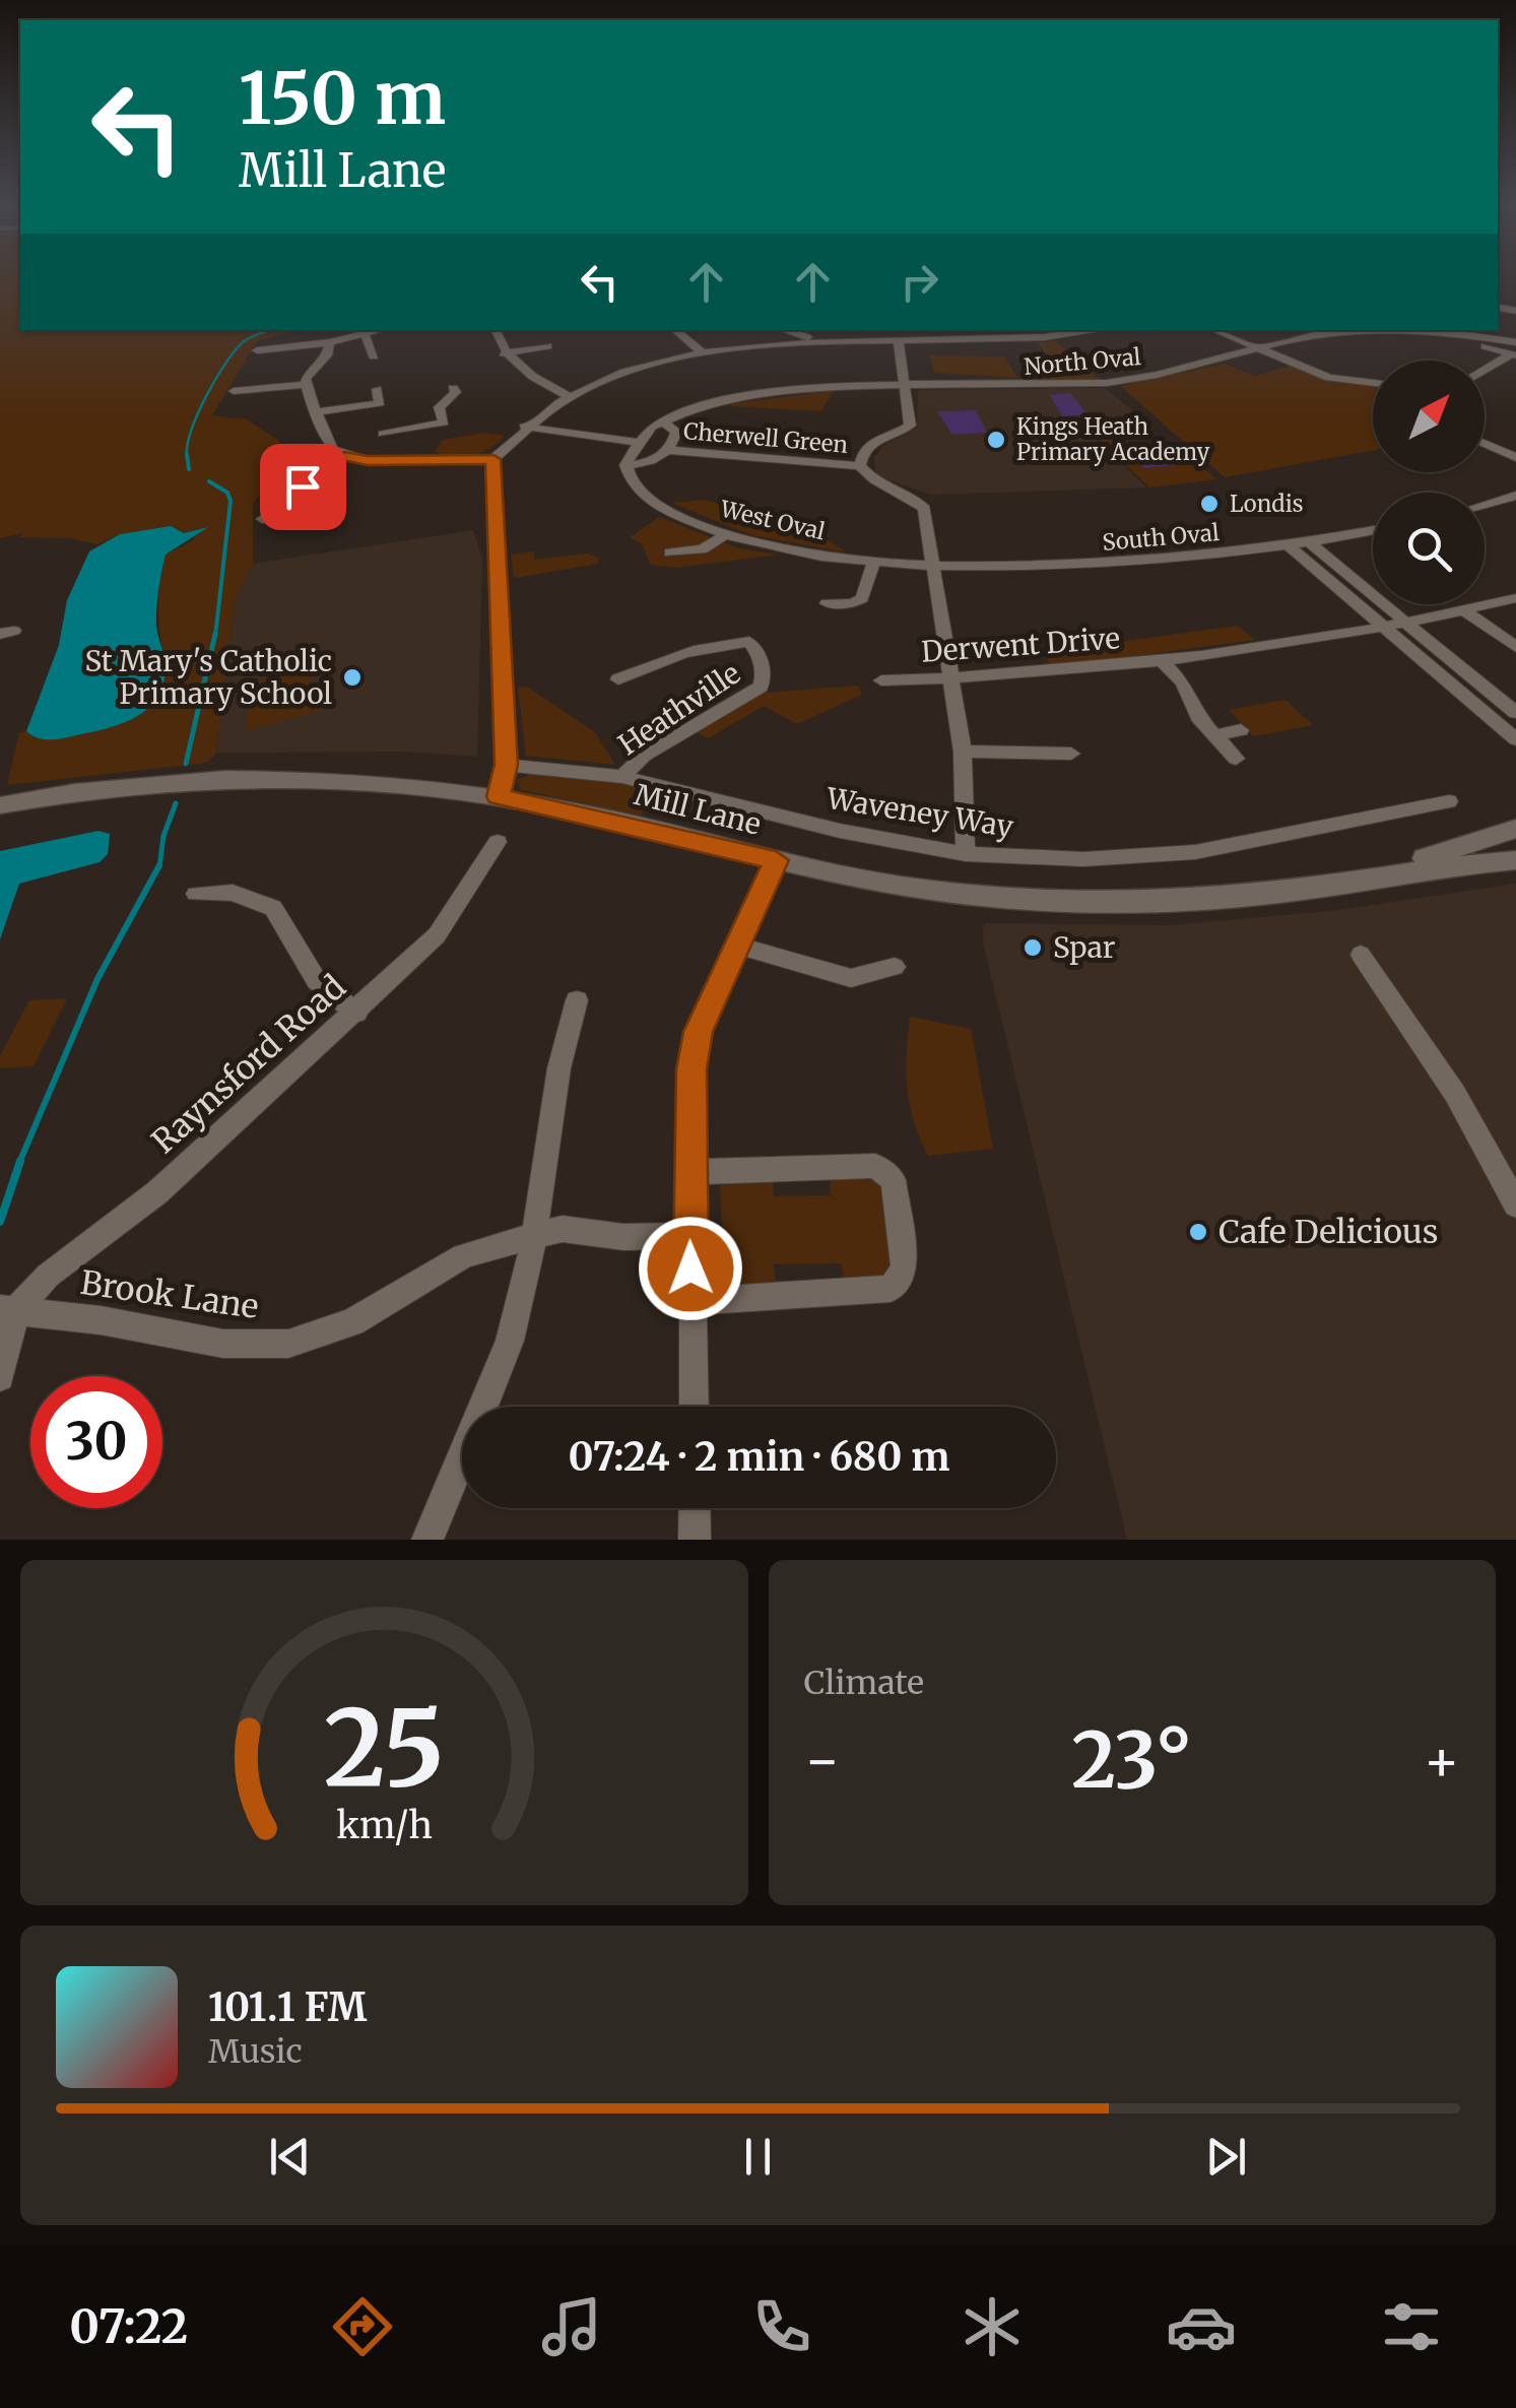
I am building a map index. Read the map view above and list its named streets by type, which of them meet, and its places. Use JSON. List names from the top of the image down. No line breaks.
{"streets":{"street":["North Oval","Cherwell Green","West Oval","South Oval","Derwent Drive","Heathville","Mill Lane","Waveney Way","Raynsford Road","Brook Lane"]},"crossings":[["West Oval","South Oval"],["Heathville","Waveney Way"],["Raynsford Road","Brook Lane"]],"places":["Kings Heath Primary Academy","Londis","St Mary's Catholic Primary School","Spar","Cafe Delicious"],"north":"top right","page":{"turn":["150 m","Mill Lane"],"limit":"30","trip":"07:24 · 2 min · 680 m","tile":"Climate","heat":["−","23°","+"],"song":["101.1 FM","Music"],"tabs":"07:22","gauge":["25","km/h"]}}
